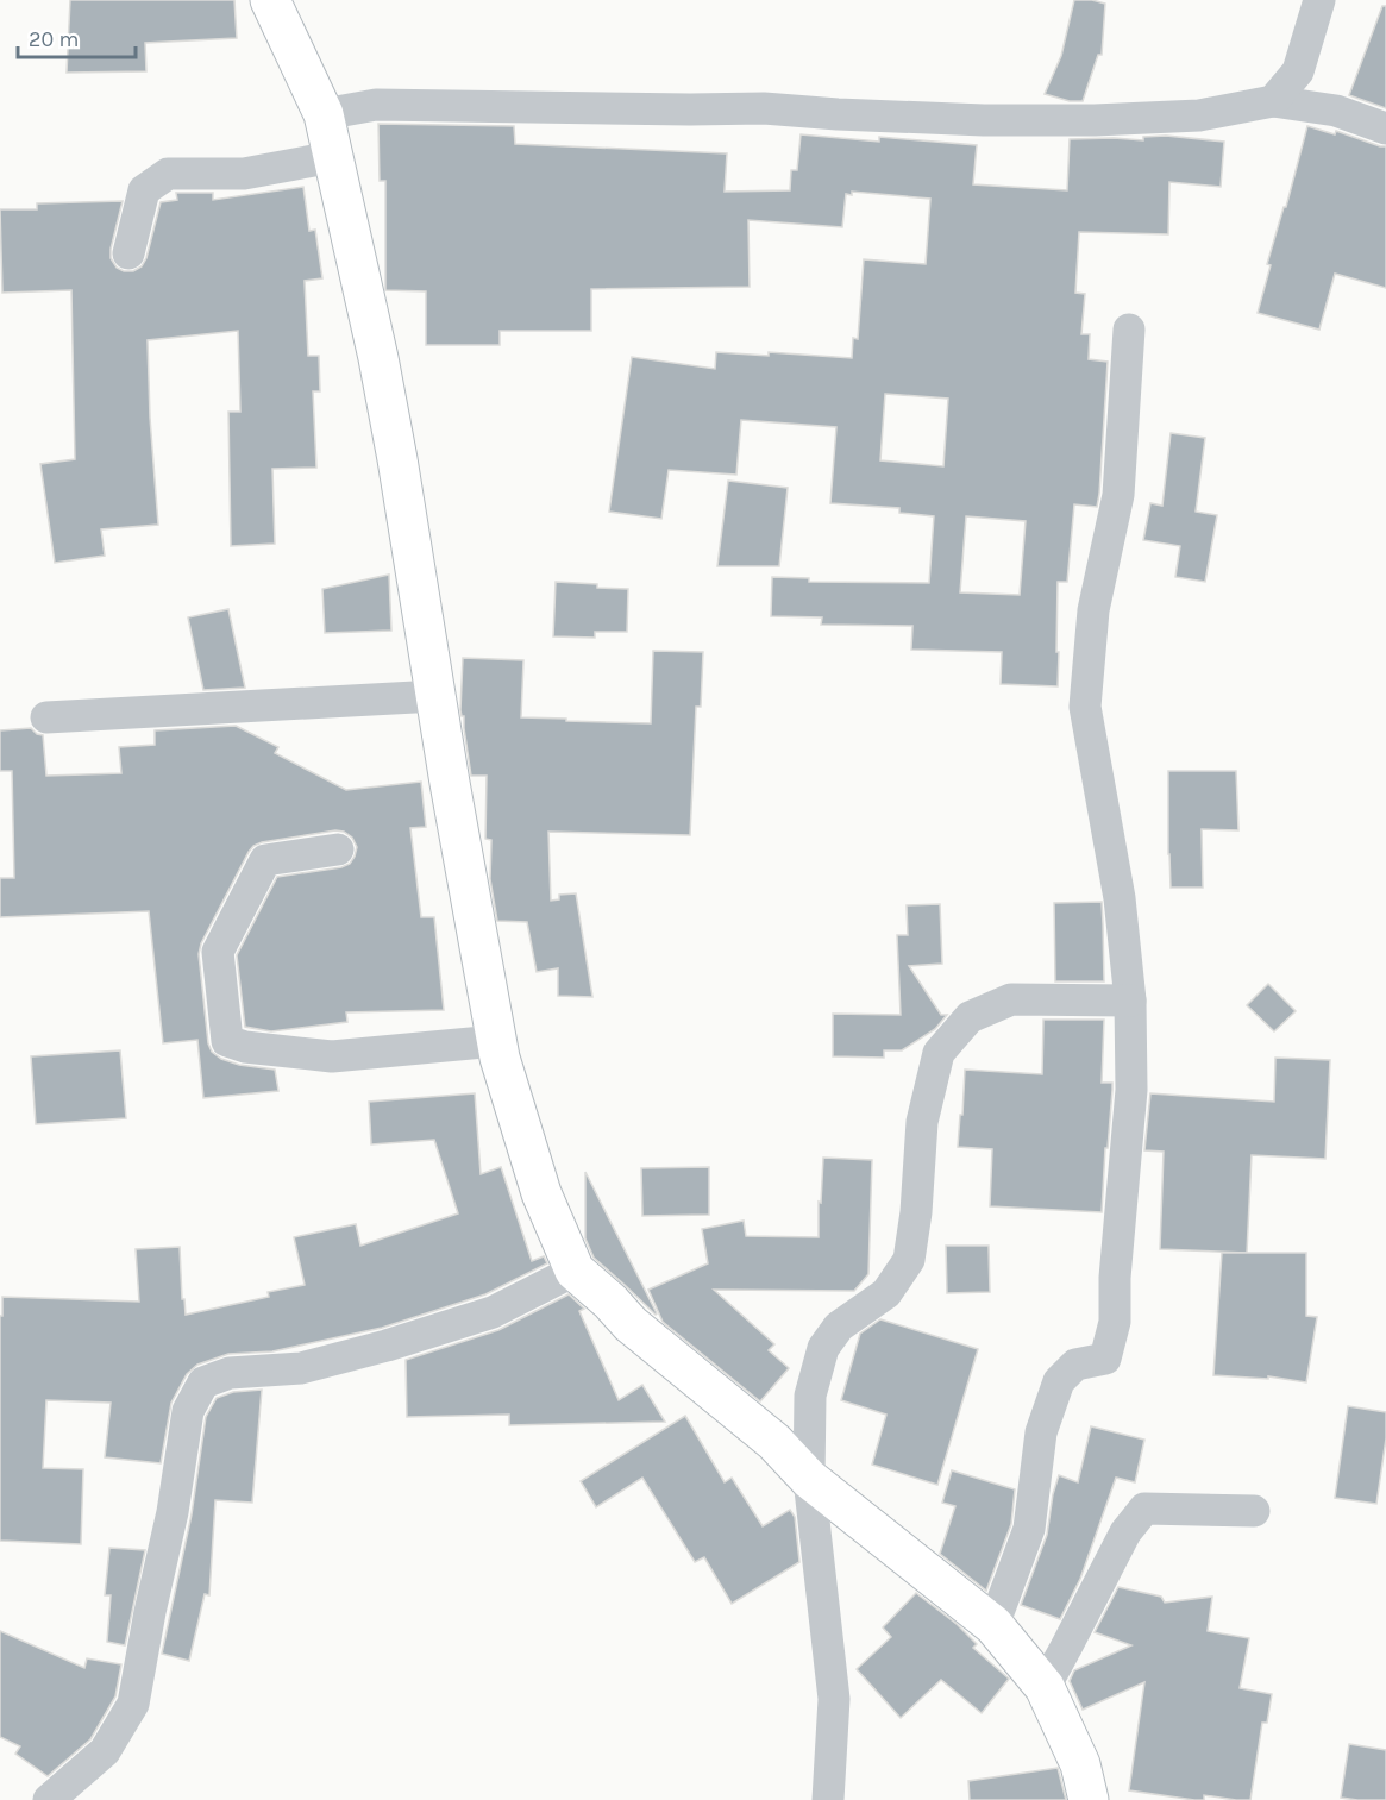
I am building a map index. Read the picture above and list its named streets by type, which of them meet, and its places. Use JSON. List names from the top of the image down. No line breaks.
{"scale_bar":"20 m"}
